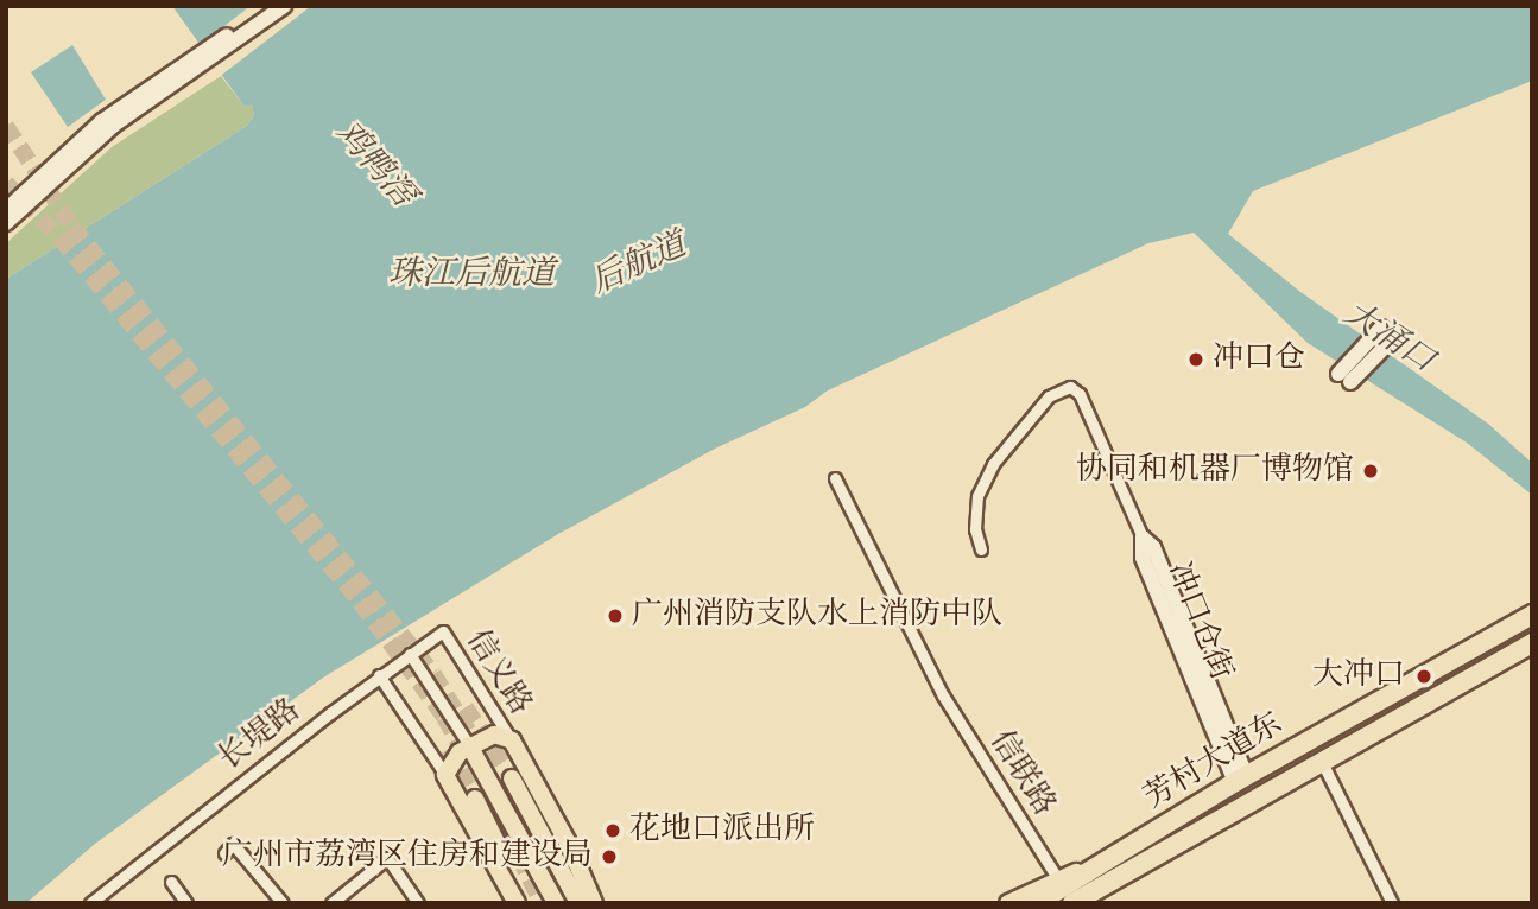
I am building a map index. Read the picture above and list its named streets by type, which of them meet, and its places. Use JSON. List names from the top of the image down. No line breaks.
{"streets":{"highway":["芳村大道东"],"main road":["冲口仓街"],"street":["信义路","长堤路","信联路"]},"crossings":[["冲口仓街","芳村大道东"],["信义路","长堤路"],["芳村大道东","信联路"]],"water":["鸡鸭滘","后航道","珠江后航道","大涌口"],"places":["冲口仓","协同和机器厂博物馆","广州消防支队水上消防中队","大冲口","花地口派出所","广州市荔湾区住房和建设局"]}
